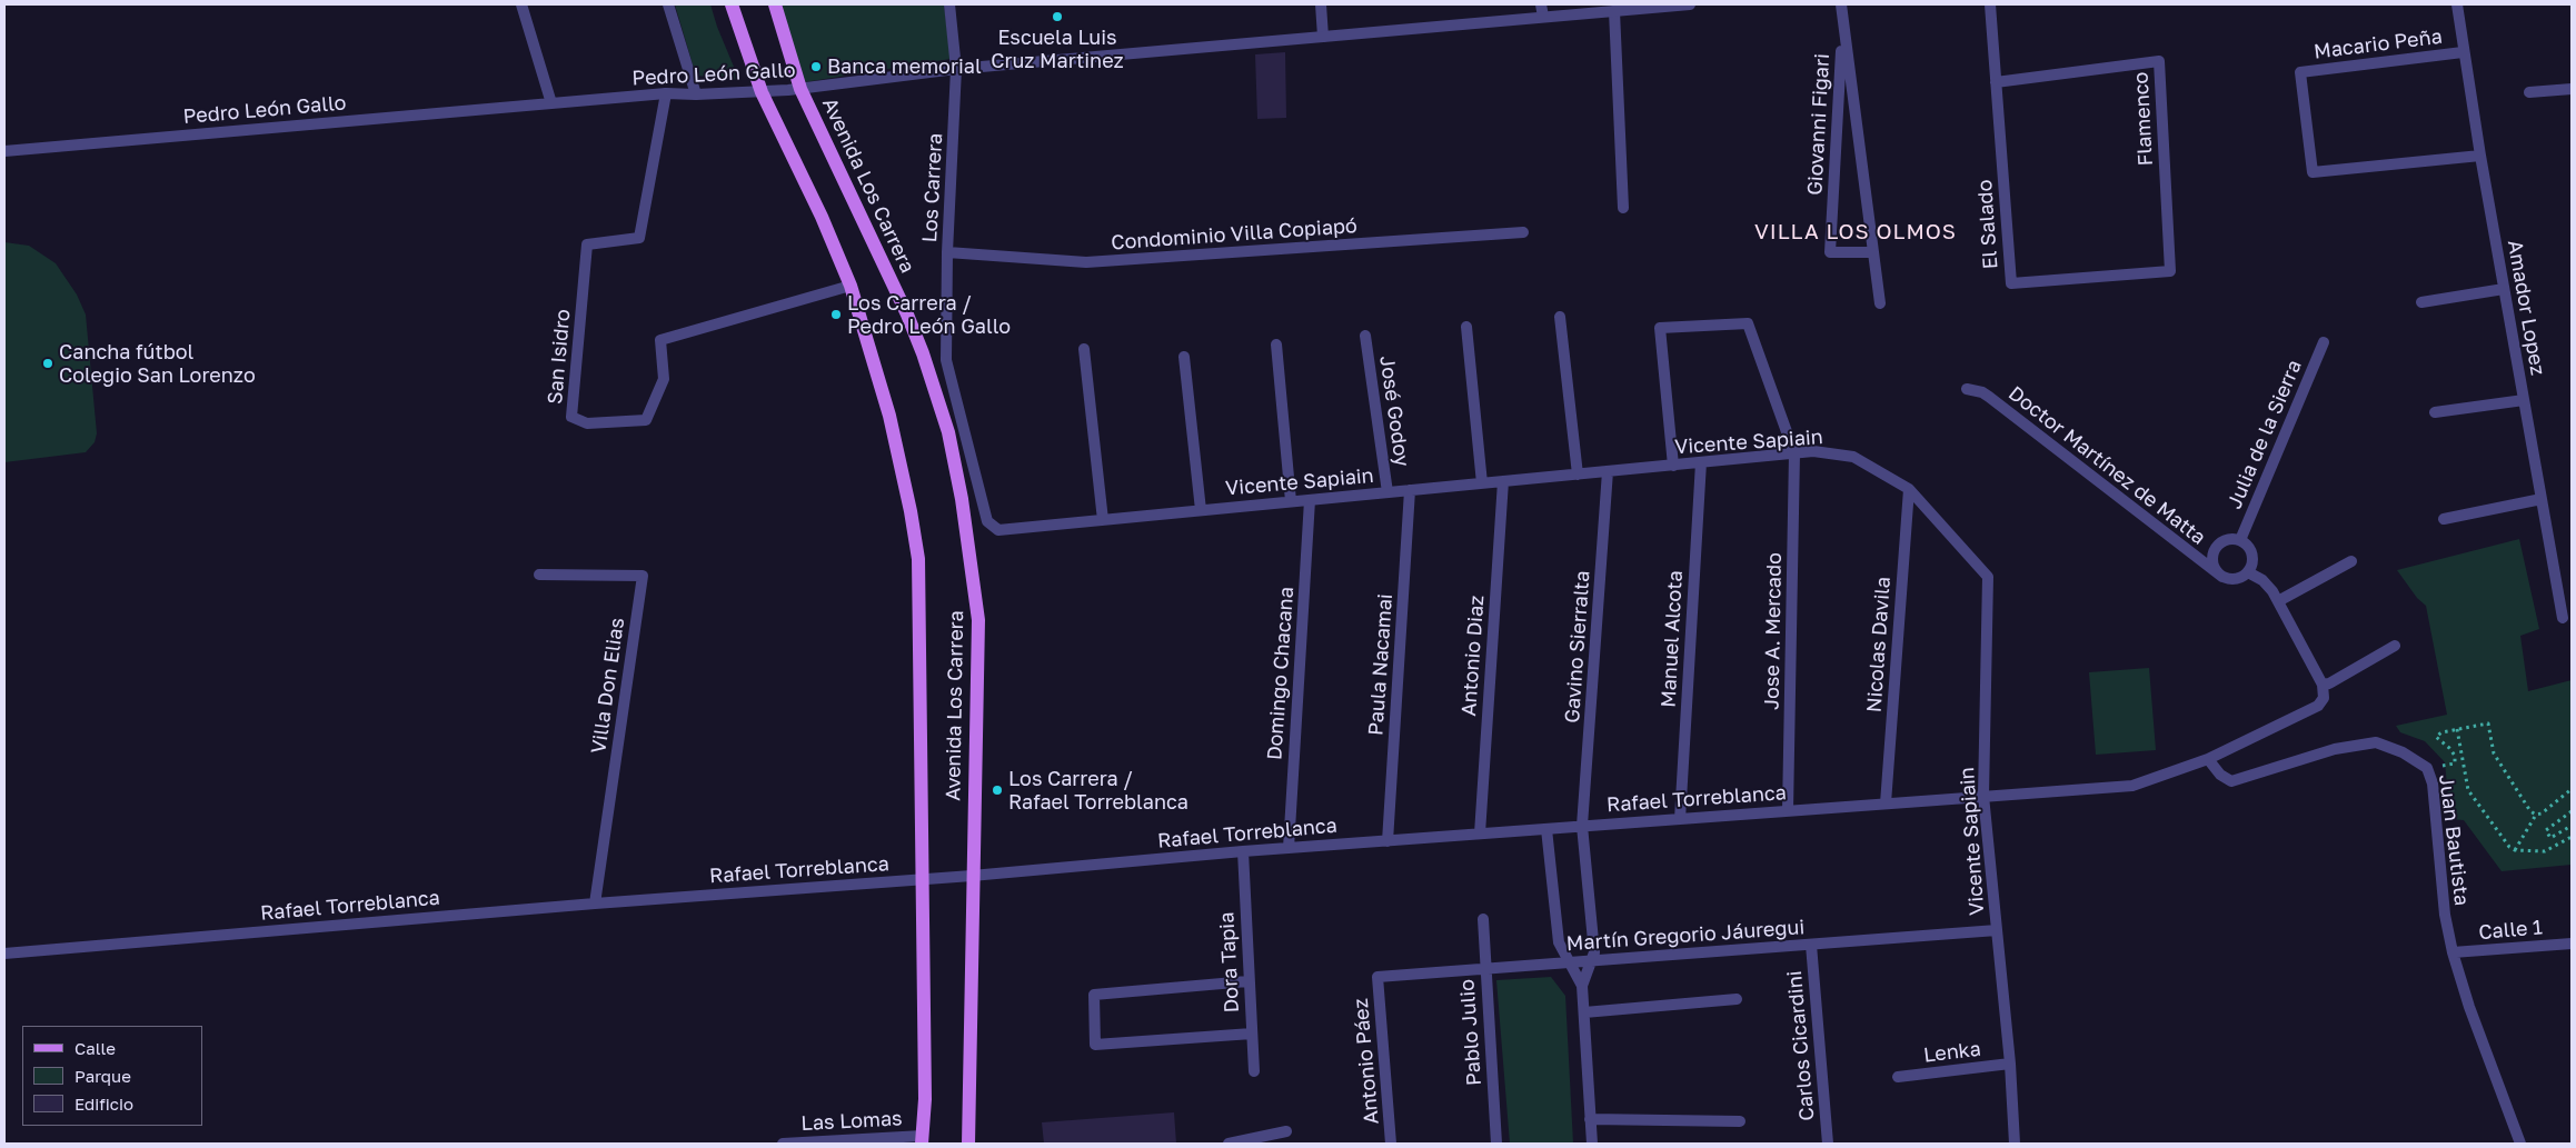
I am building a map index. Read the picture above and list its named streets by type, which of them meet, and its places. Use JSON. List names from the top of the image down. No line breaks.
{"streets":{"main road":["Avenida Los Carrera"],"street":["Macario Peña","Pedro León Gallo","Flamenco","Giovanni Figari","Los Carrera","El Salado","Condominio Villa Copiapó","Amador Lopez","San Isidro","José Godoy","Julia de la Sierra","Vicente Sapiain","Doctor Martínez de Matta","Jose A. Mercado","Manuel Alcota","Nicolas Davila","Gavino Sierralta","Antonio Diaz","Paula Nacamai","Domingo Chacana","Villa Don Elias","Rafael Torreblanca","Juan Bautista","Calle 1","Martín Gregorio Jáuregui","Dora Tapia","Pablo Julio","Carlos Cicardini","Lenka","Antonio Páez","Las Lomas"]},"crossings":[["Macario Peña","Amador Lopez"],["Pedro León Gallo","Avenida Los Carrera"],["Pedro León Gallo","Los Carrera"],["Pedro León Gallo","San Isidro"],["Flamenco","El Salado"],["Avenida Los Carrera","San Isidro"],["Avenida Los Carrera","Rafael Torreblanca"],["Avenida Los Carrera","Las Lomas"],["Los Carrera","Condominio Villa Copiapó"],["Los Carrera","Vicente Sapiain"],["José Godoy","Vicente Sapiain"],["Julia de la Sierra","Doctor Martínez de Matta"],["Vicente Sapiain","Jose A. Mercado"],["Vicente Sapiain","Manuel Alcota"],["Vicente Sapiain","Nicolas Davila"],["Vicente Sapiain","Gavino Sierralta"],["Vicente Sapiain","Antonio Diaz"],["Vicente Sapiain","Paula Nacamai"],["Vicente Sapiain","Domingo Chacana"],["Vicente Sapiain","Rafael Torreblanca"],["Vicente Sapiain","Martín Gregorio Jáuregui"],["Vicente Sapiain","Lenka"],["Jose A. Mercado","Rafael Torreblanca"],["Manuel Alcota","Rafael Torreblanca"],["Nicolas Davila","Rafael Torreblanca"],["Gavino Sierralta","Rafael Torreblanca"],["Gavino Sierralta","Martín Gregorio Jáuregui"],["Antonio Diaz","Rafael Torreblanca"],["Paula Nacamai","Rafael Torreblanca"],["Domingo Chacana","Rafael Torreblanca"],["Villa Don Elias","Rafael Torreblanca"],["Rafael Torreblanca","Juan Bautista"],["Rafael Torreblanca","Dora Tapia"],["Juan Bautista","Calle 1"],["Martín Gregorio Jáuregui","Pablo Julio"],["Martín Gregorio Jáuregui","Carlos Cicardini"],["Martín Gregorio Jáuregui","Antonio Páez"]],"districts":["VILLA LOS OLMOS"],"places":["Escuela Luis Cruz Martinez","Banca memorial","Los Carrera / Pedro León Gallo","Cancha fútbol Colegio San Lorenzo","Los Carrera / Rafael Torreblanca"],"legend":["Calle","Parque","Edificio"]}
